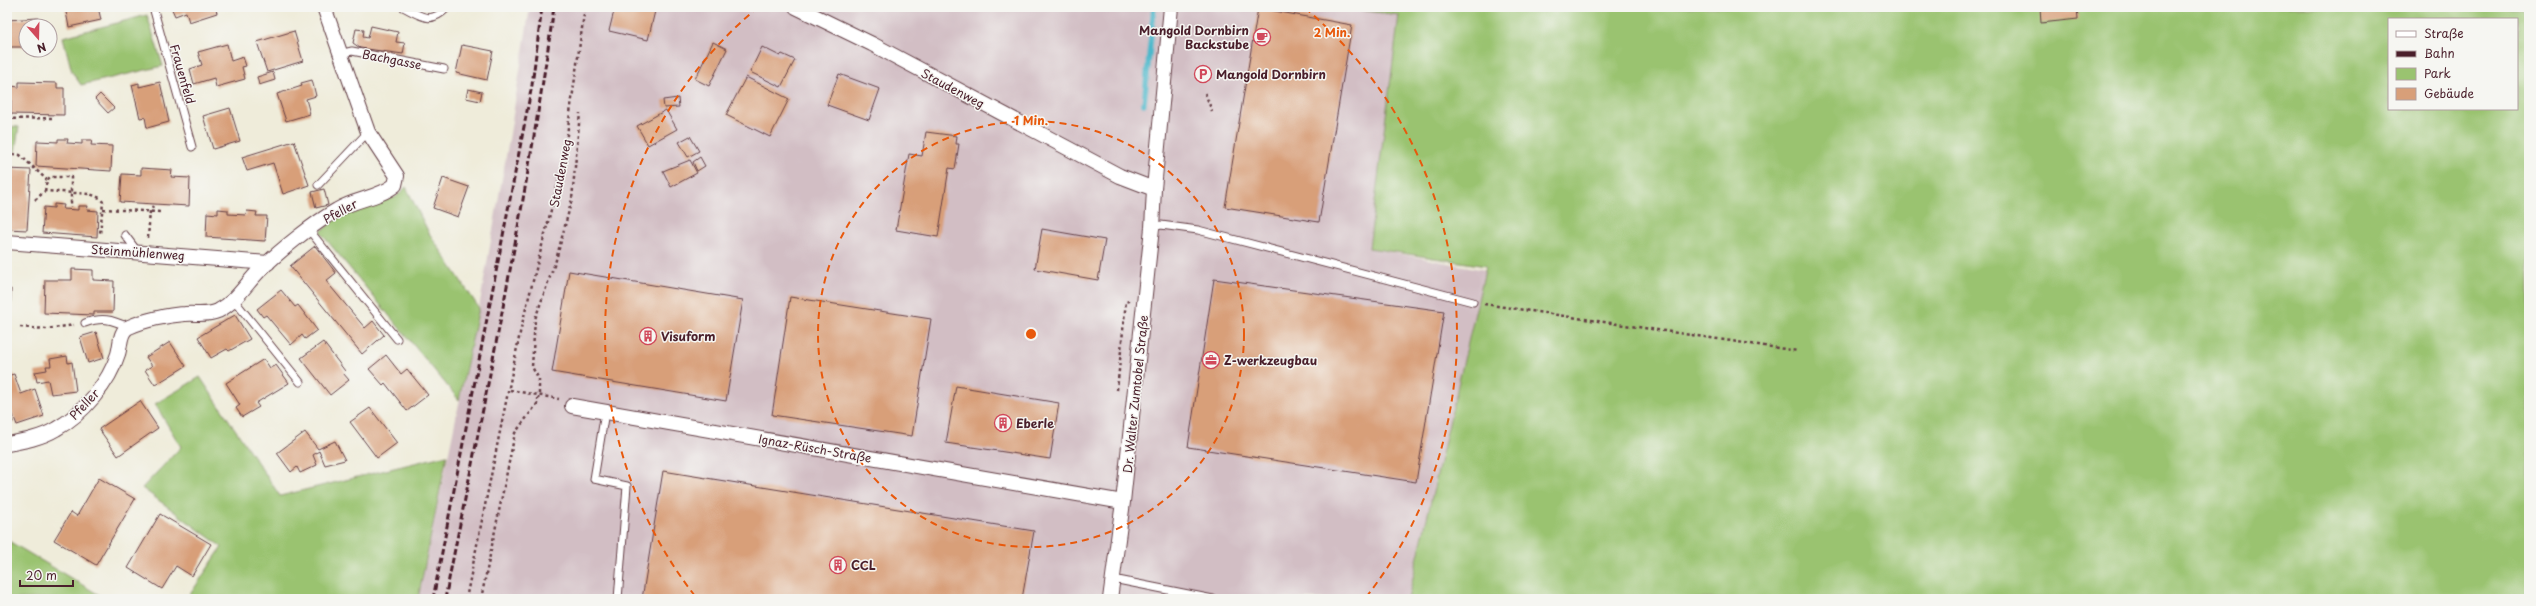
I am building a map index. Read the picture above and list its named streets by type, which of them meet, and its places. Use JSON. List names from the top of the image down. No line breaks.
{"streets":{"street":["Staudenweg","Pfeller","Steinmühlenweg","Dr. Walter Zumtobel Straße","Ignaz-Rüsch-Straße"],"lane":["Bachgasse","Frauenfeld"]},"crossings":[["Staudenweg","Dr. Walter Zumtobel Straße"],["Pfeller","Steinmühlenweg"],["Dr. Walter Zumtobel Straße","Ignaz-Rüsch-Straße"]],"places":{"cafe":["Mangold Dornbirn Backstube"],"parking":["Mangold Dornbirn"],"building":["Visuform","Eberle","CCL"],"office":["Z-werkzeugbau"]},"legend":["Straße","Bahn","Park","Gebäude"],"scale_bar":"20 m","north":"bottom","rings":["2 Min.","1 Min."]}
